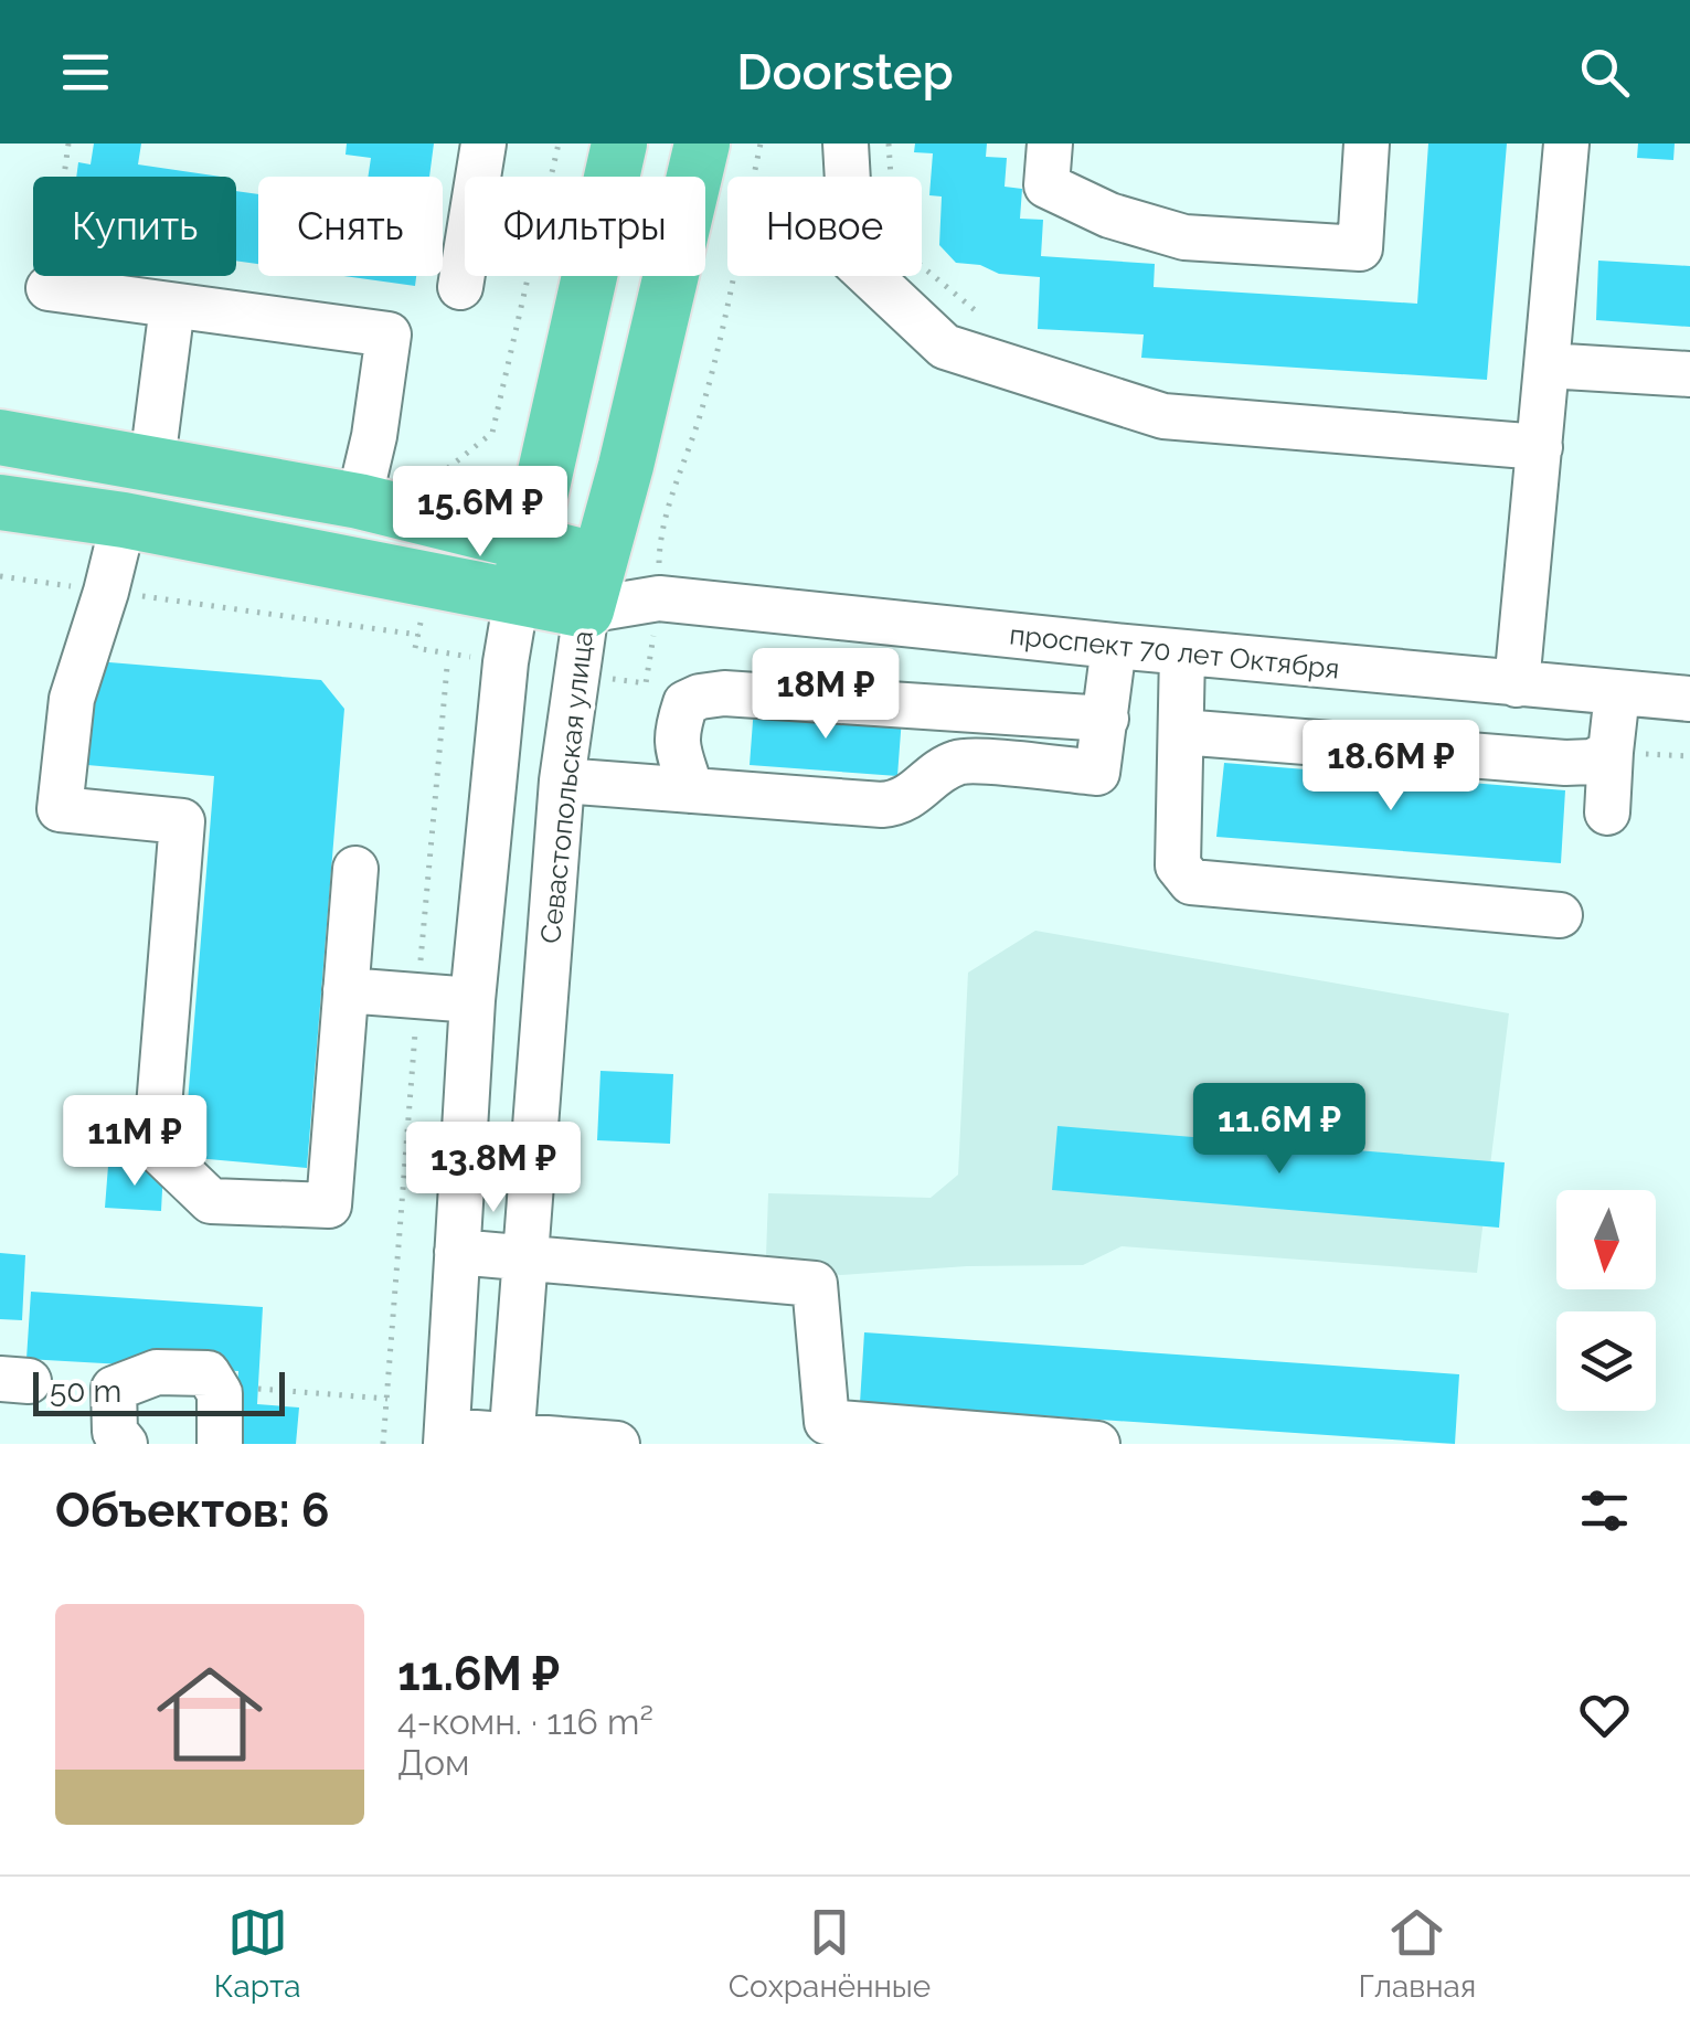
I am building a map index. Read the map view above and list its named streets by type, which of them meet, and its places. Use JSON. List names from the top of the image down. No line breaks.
{"streets":{"main road":["проспект 70 лет Октября","Севастопольская улица"]},"crossings":[["проспект 70 лет Октября","Севастопольская улица"]],"scale_bar":"50 m","north":"bottom","page":{"header":"Doorstep","chip":["Купить","Снять","Фильтры","Новое"],"price":["15.6M ₽","18M ₽","18.6M ₽","11.6M ₽","11M ₽","13.8M ₽"],"scale":"50 m","heading":"Объектов: 6","list":[{"name":"11.6M ₽","note":"4-комн. · 116 m² · Дом"}],"tabs":["Карта","Сохранённые","Главная"]}}
